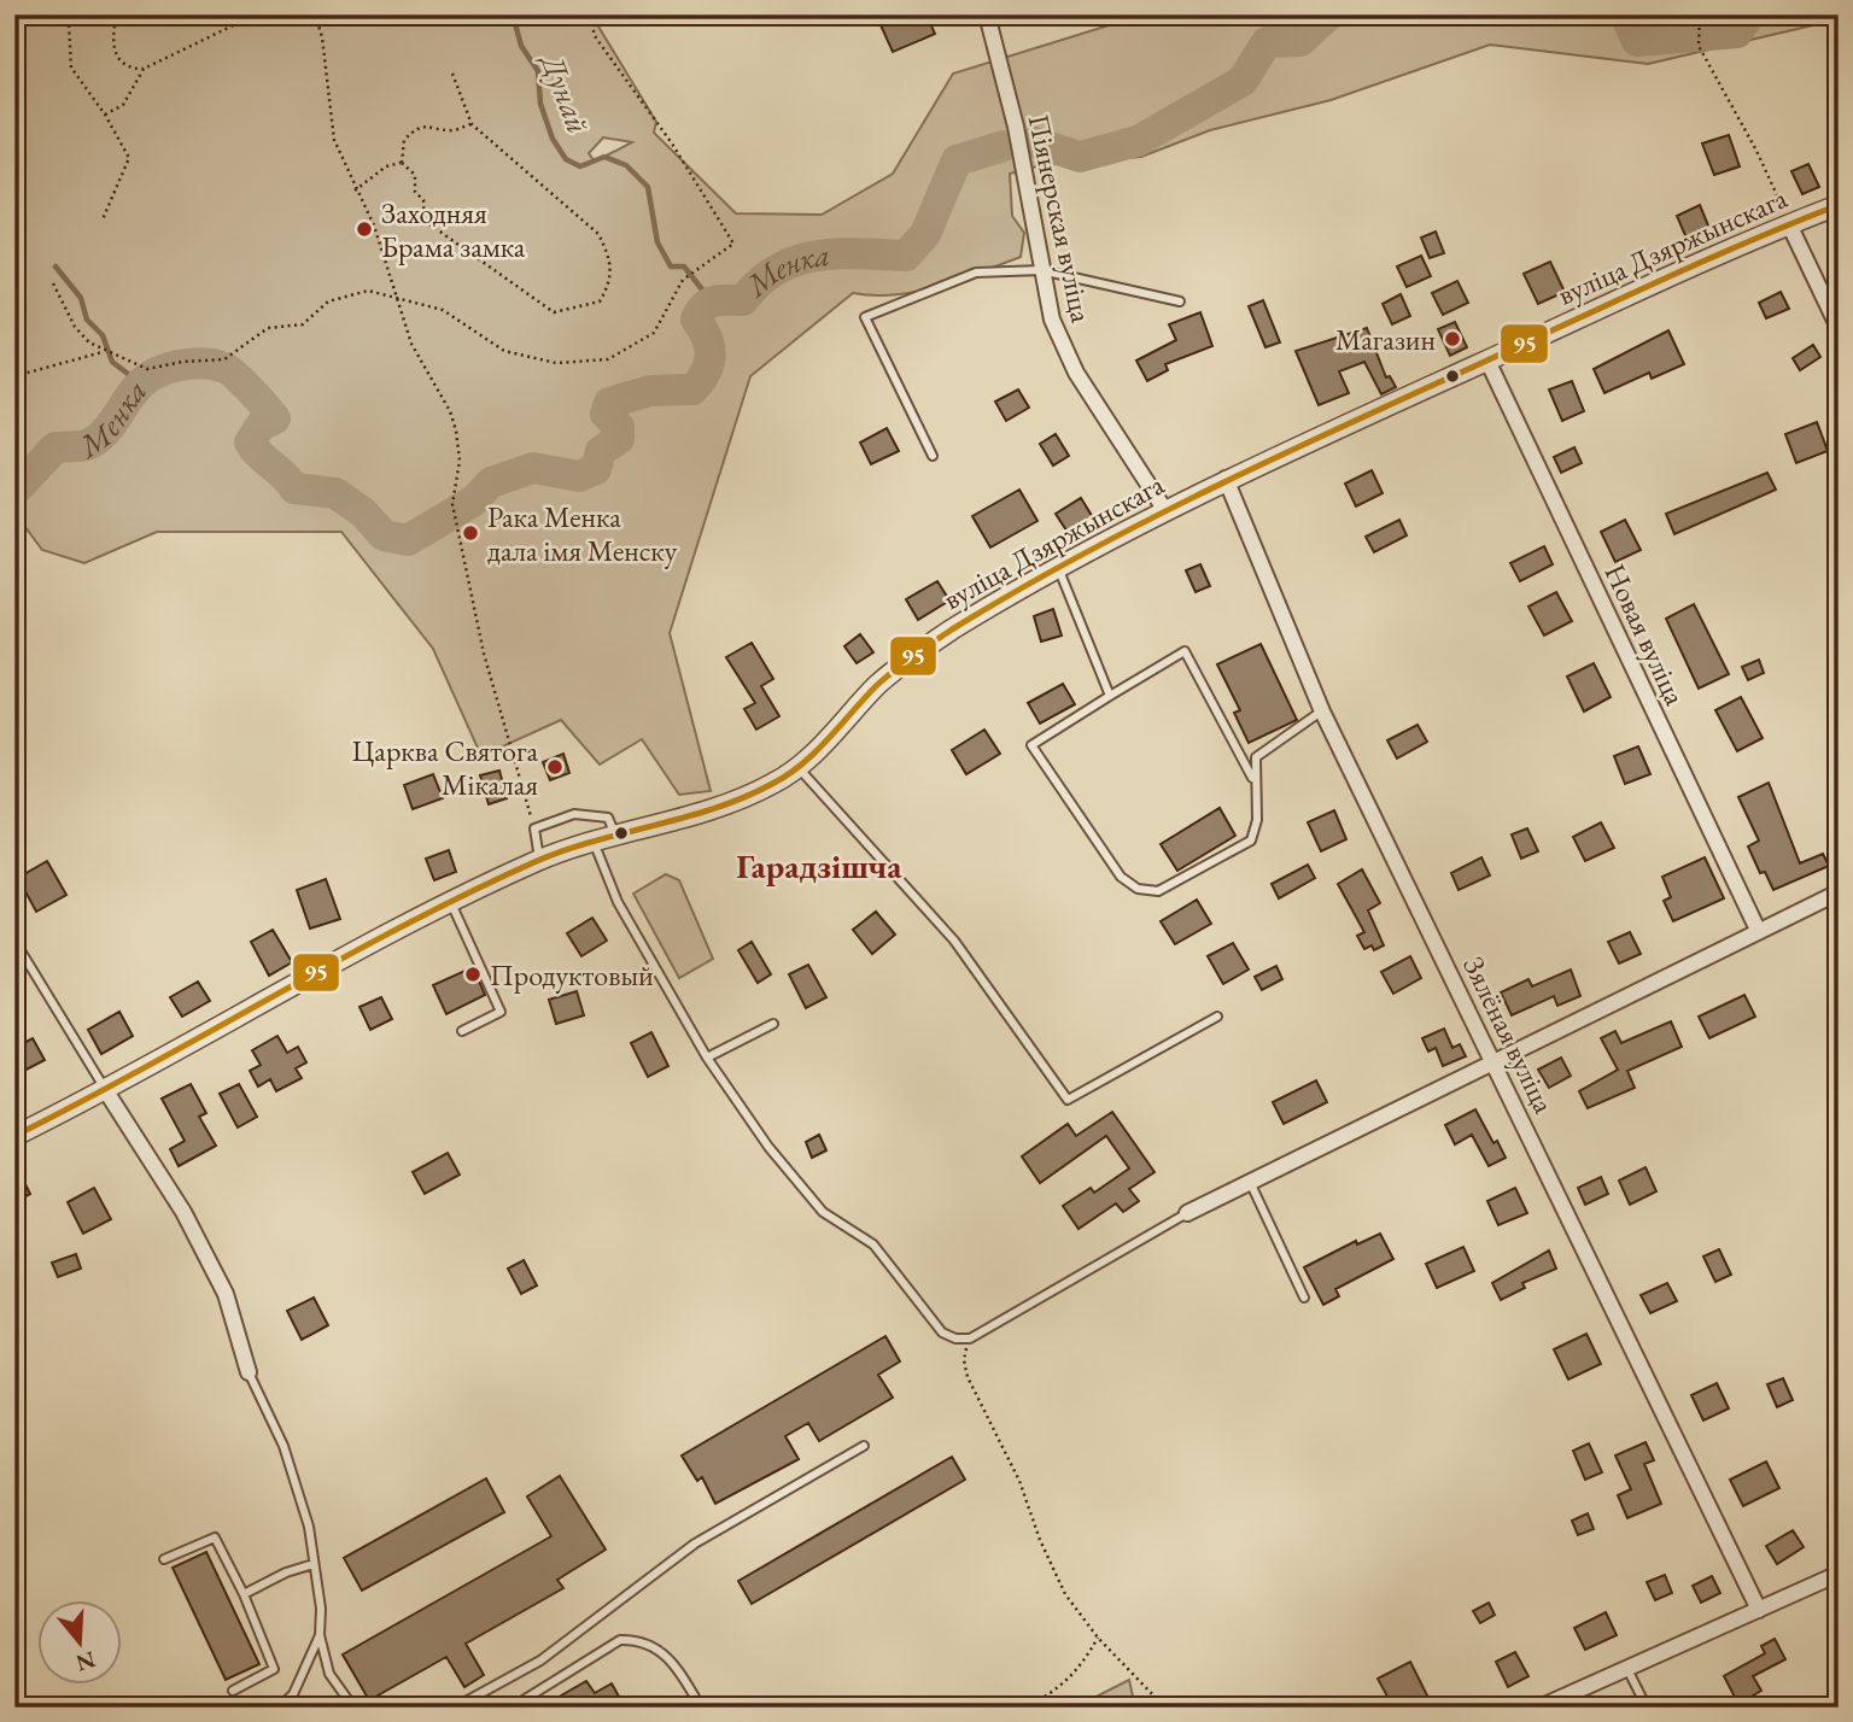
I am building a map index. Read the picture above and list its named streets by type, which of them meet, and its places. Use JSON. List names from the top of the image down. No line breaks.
{"streets":{"street":["Піянерская вуліца","вуліца Дзяржынскага","Новая вуліца","Зялёная вуліца"]},"crossings":[["Піянерская вуліца","вуліца Дзяржынскага"],["вуліца Дзяржынскага","Новая вуліца"],["вуліца Дзяржынскага","Зялёная вуліца"]],"districts":["Гарадзішча"],"water":["Дунай","Менка"],"places":["Заходняя Брама замка","Магазин","Рака Менка дала імя Менску","Царква Святога Мікалая","Продуктовый"],"lines":["transit line 95"],"north":"bottom"}
